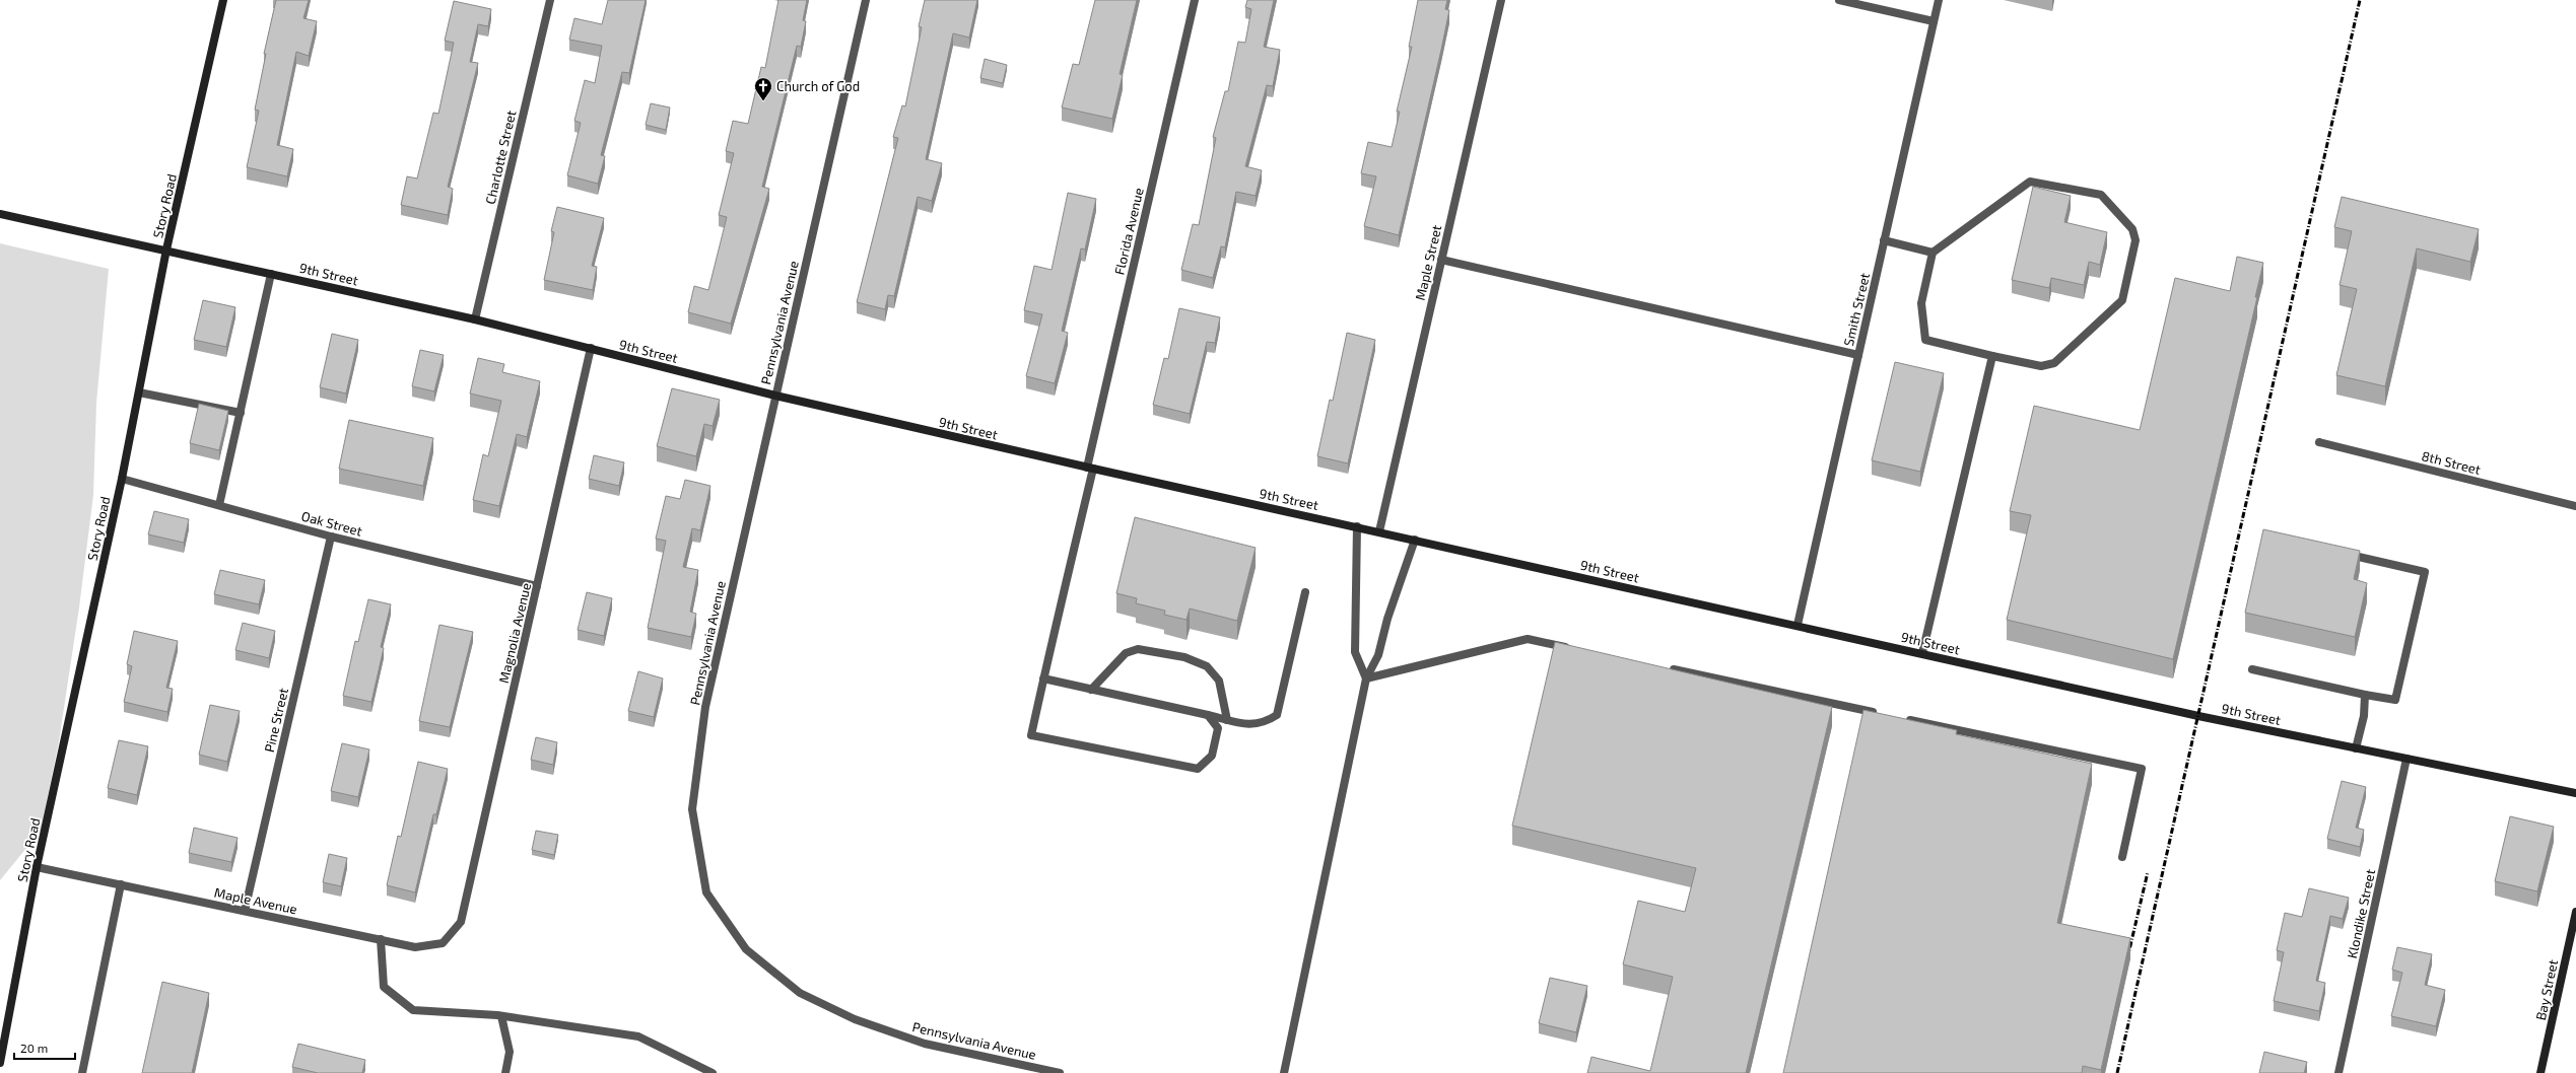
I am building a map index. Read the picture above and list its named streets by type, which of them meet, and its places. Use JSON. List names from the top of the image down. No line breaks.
{"streets":{"street":["Charlotte Street","Story Road","Florida Avenue","Maple Street","9th Street","Smith Street","Pennsylvania Avenue","8th Street","Oak Street","Magnolia Avenue","Pine Street","Maple Avenue","Klondike Street","Bay Street"]},"crossings":[["Charlotte Street","9th Street"],["Story Road","9th Street"],["Story Road","Oak Street"],["Story Road","Maple Avenue"],["Florida Avenue","9th Street"],["Maple Street","9th Street"],["9th Street","Smith Street"],["9th Street","Pennsylvania Avenue"],["9th Street","Magnolia Avenue"],["9th Street","Klondike Street"],["Oak Street","Magnolia Avenue"],["Oak Street","Pine Street"],["Magnolia Avenue","Maple Avenue"],["Pine Street","Maple Avenue"]],"places":{"church":["Church of God"]},"scale_bar":"20 m"}
